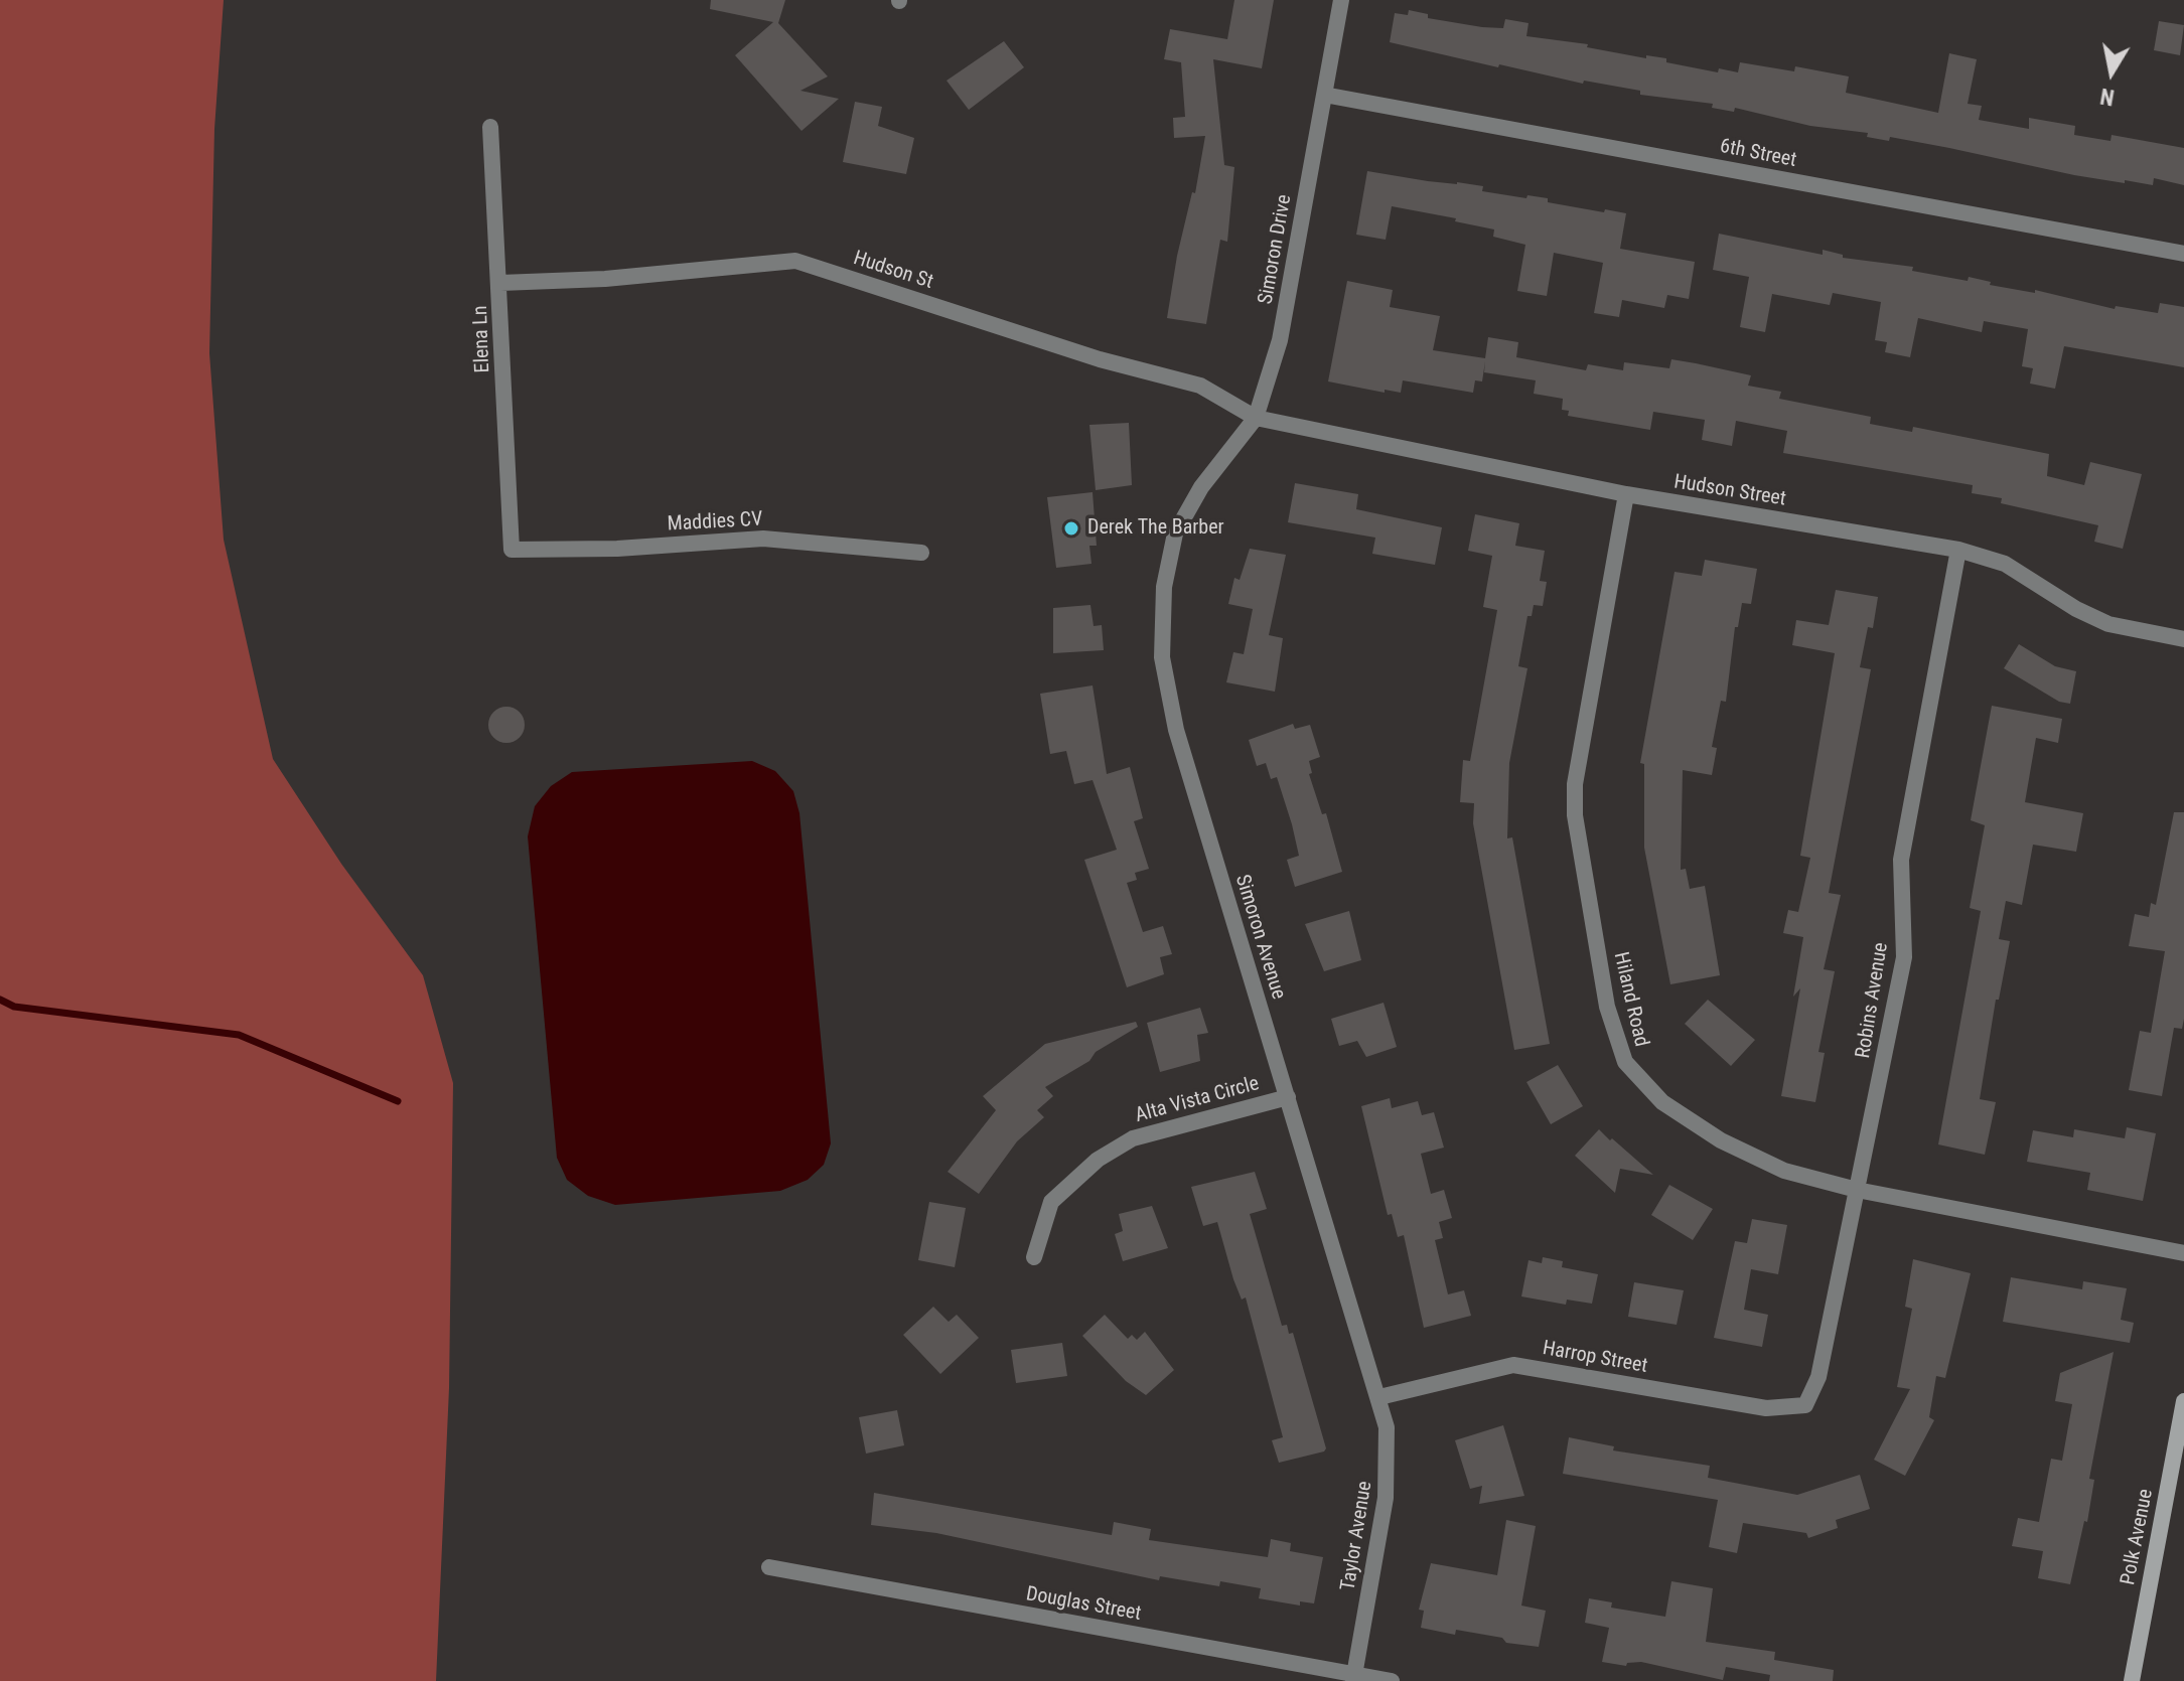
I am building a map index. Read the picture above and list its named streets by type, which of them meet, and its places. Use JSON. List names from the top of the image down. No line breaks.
{"streets":{"street":["6th Street","Simoron Drive","Hudson St","Elena Ln","Hudson Street","Maddies CV","Simoron Avenue","Hiland Road","Robins Avenue","Alta Vista Circle","Harrop Street","Taylor Avenue","Polk Avenue","Douglas Street"]},"crossings":[["6th Street","Simoron Drive"],["Simoron Drive","Hudson St"],["Simoron Drive","Hudson Street"],["Simoron Drive","Simoron Avenue"],["Hudson St","Elena Ln"],["Hudson St","Hudson Street"],["Elena Ln","Maddies CV"],["Hudson Street","Hiland Road"],["Hudson Street","Robins Avenue"],["Simoron Avenue","Alta Vista Circle"],["Simoron Avenue","Harrop Street"],["Simoron Avenue","Taylor Avenue"],["Hiland Road","Robins Avenue"],["Robins Avenue","Harrop Street"],["Harrop Street","Taylor Avenue"],["Taylor Avenue","Douglas Street"]],"places":["Derek The Barber"],"north":"bottom"}
